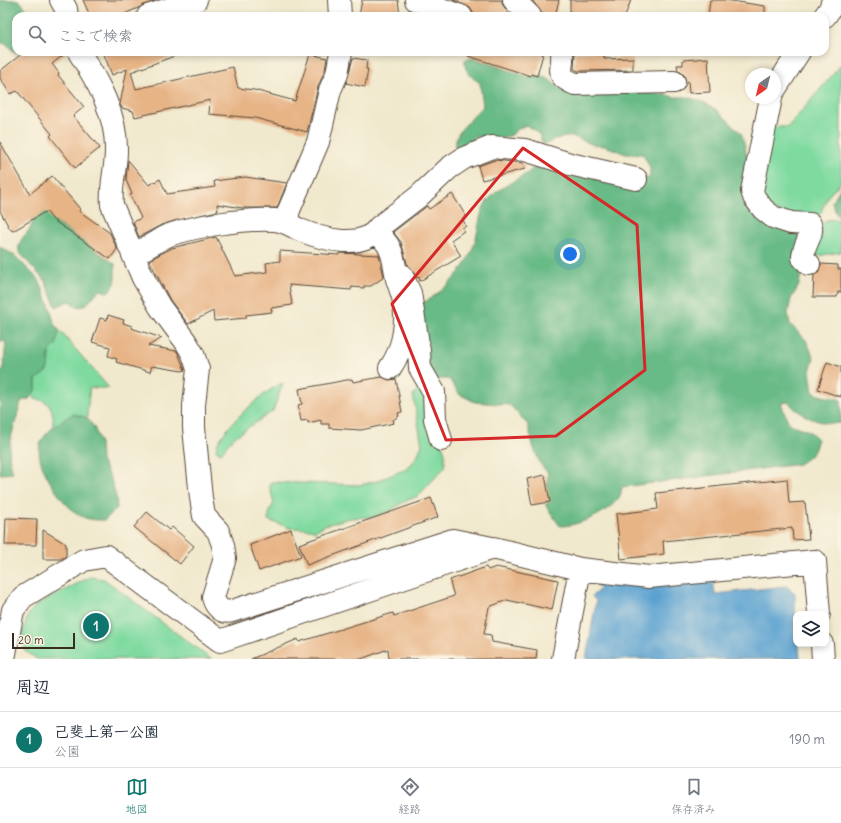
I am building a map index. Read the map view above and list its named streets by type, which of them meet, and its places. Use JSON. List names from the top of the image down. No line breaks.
{"scale_bar":"20 m","north":"bottom left","page":{"search":"ここで検索","pins":"1","scale":"20 m","heading":"周辺","list":[{"mark":"1","name":"己斐上第一公園","note":"公園","value":"190 m"}],"nav":["地図","経路","保存済み"]}}
